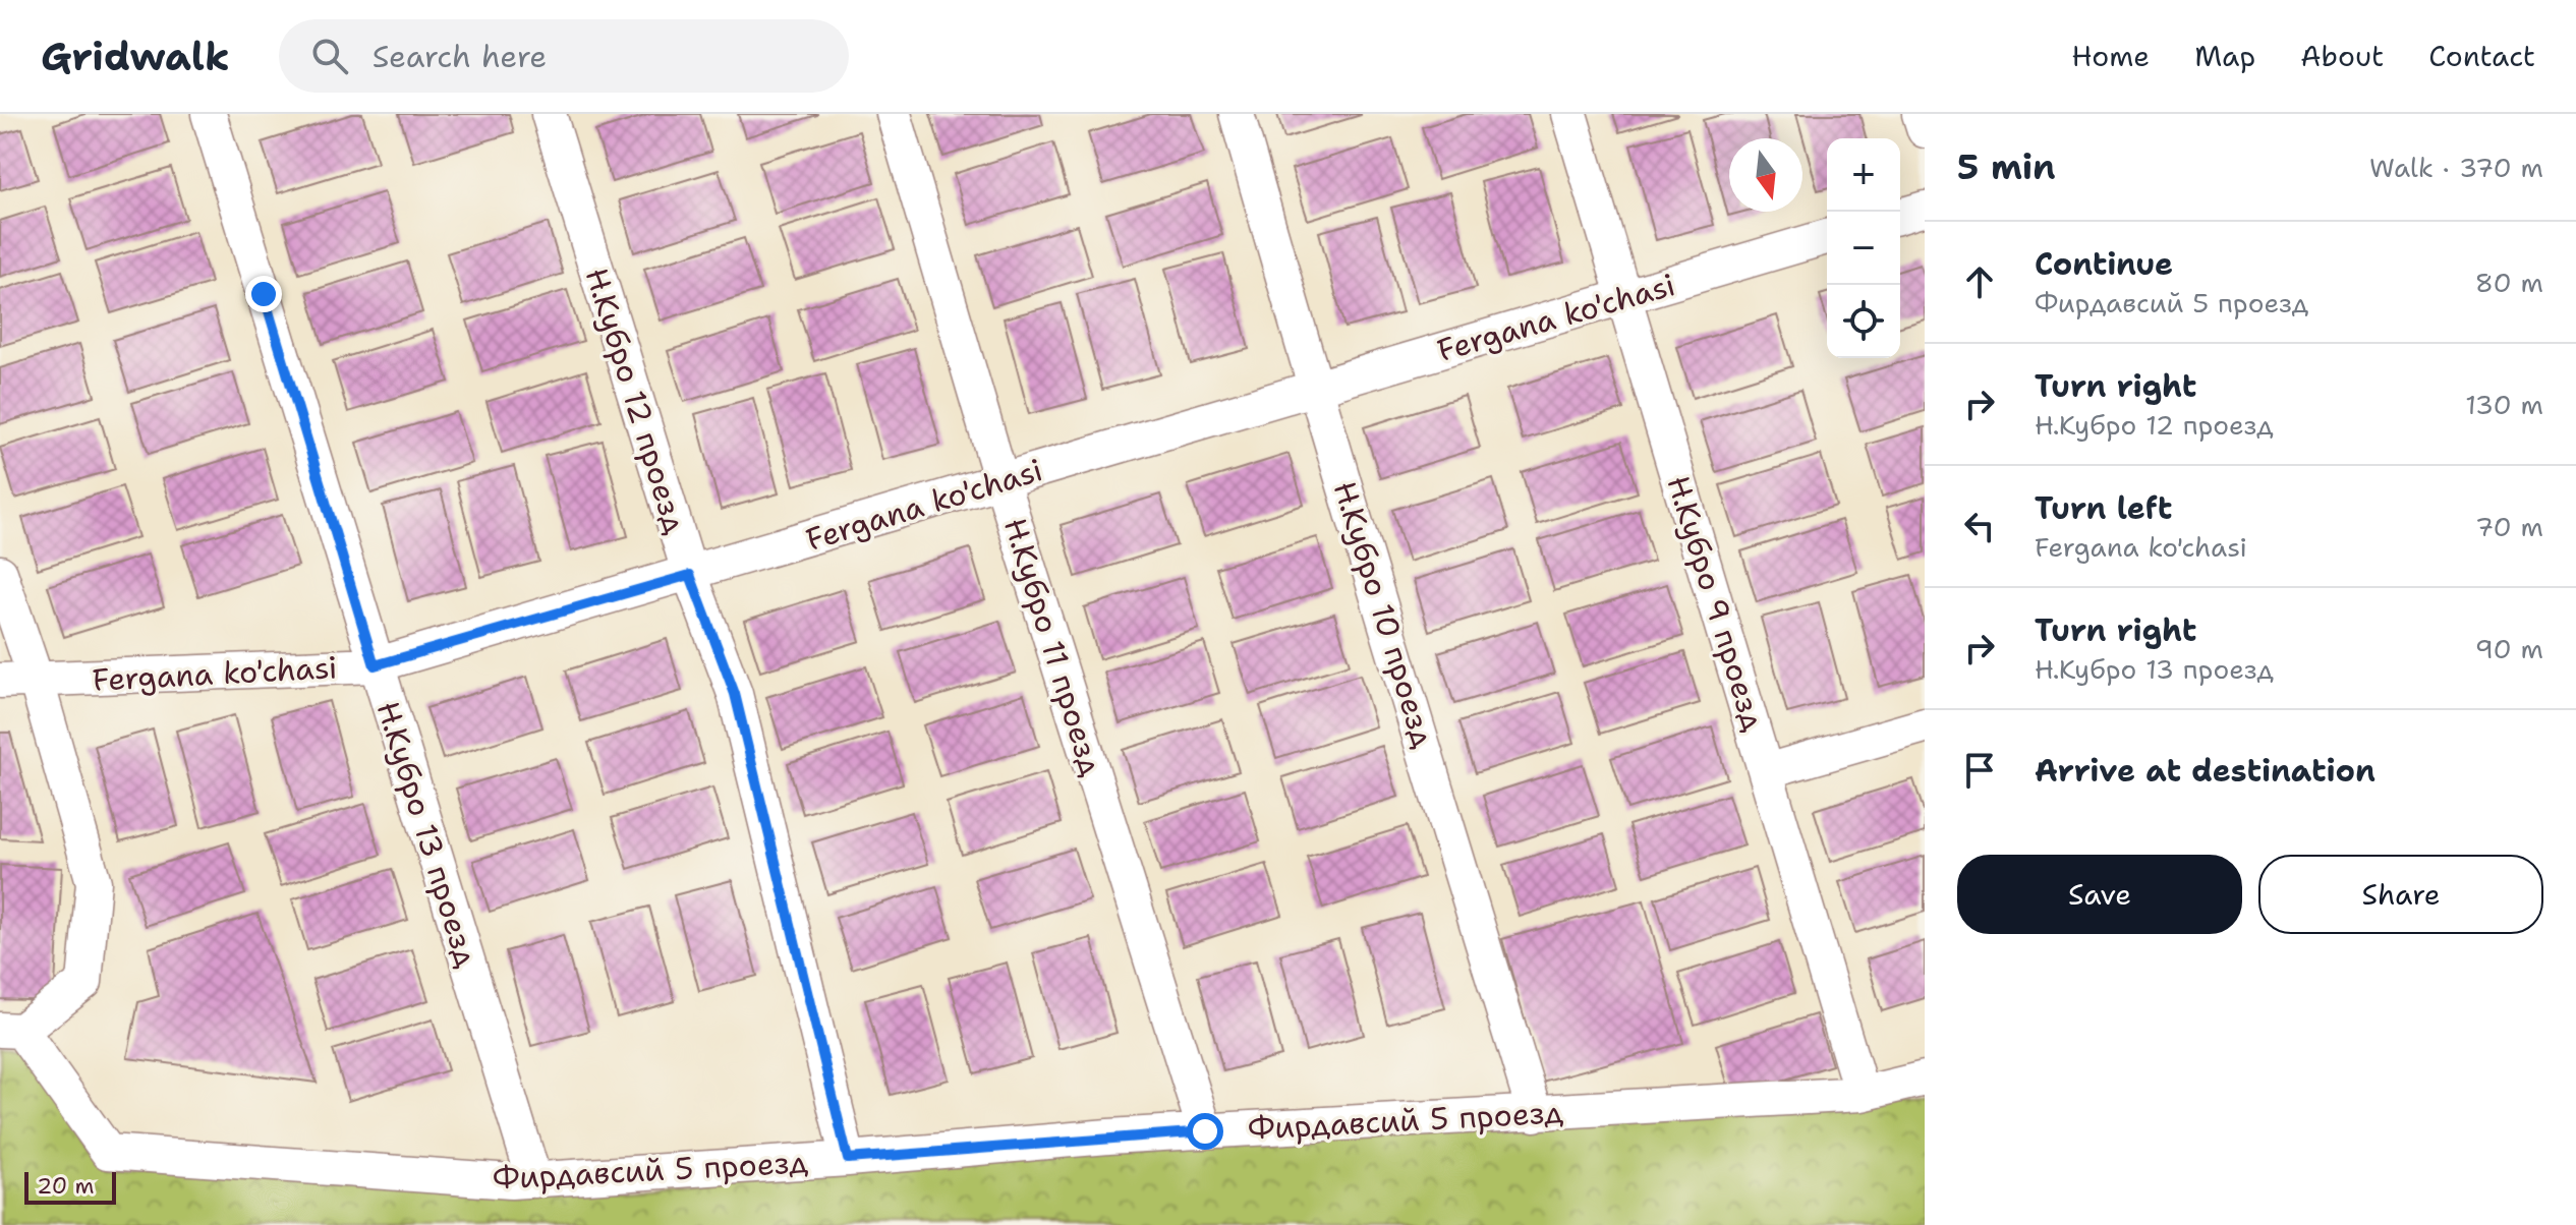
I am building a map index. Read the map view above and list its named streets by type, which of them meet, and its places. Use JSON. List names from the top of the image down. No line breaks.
{"streets":{"street":["Fergana ko'chasi","Н.Кубро 12 проезд","Н.Кубро 9 проезд","Н.Кубро 10 проезд","Н.Кубро 11 проезд","Н.Кубро 13 проезд","Фирдавсий 5 проезд"]},"crossings":[["Fergana ko'chasi","Н.Кубро 12 проезд"],["Fergana ko'chasi","Н.Кубро 9 проезд"],["Fergana ko'chasi","Н.Кубро 10 проезд"],["Fergana ko'chasi","Н.Кубро 11 проезд"],["Fergana ko'chasi","Н.Кубро 13 проезд"],["Н.Кубро 12 проезд","Фирдавсий 5 проезд"],["Н.Кубро 9 проезд","Фирдавсий 5 проезд"],["Н.Кубро 10 проезд","Фирдавсий 5 проезд"],["Н.Кубро 11 проезд","Фирдавсий 5 проезд"],["Н.Кубро 13 проезд","Фирдавсий 5 проезд"]],"scale_bar":"20 m","north":"bottom","page":{"header":"Gridwalk","search":"Search here","nav":["Home","Map","About","Contact"],"heading":["5 min","Walk · 370 m"],"map_buttons":["+","−"],"list":[["Continue","Фирдавсий 5 проезд","80 m"],["Turn right","Н.Кубро 12 проезд","130 m"],["Turn left","Fergana ko'chasi","70 m"],["Turn right","Н.Кубро 13 проезд","90 m"],"Arrive at destination"],"buttons":["Save","Share"],"scale":"20 m"}}
